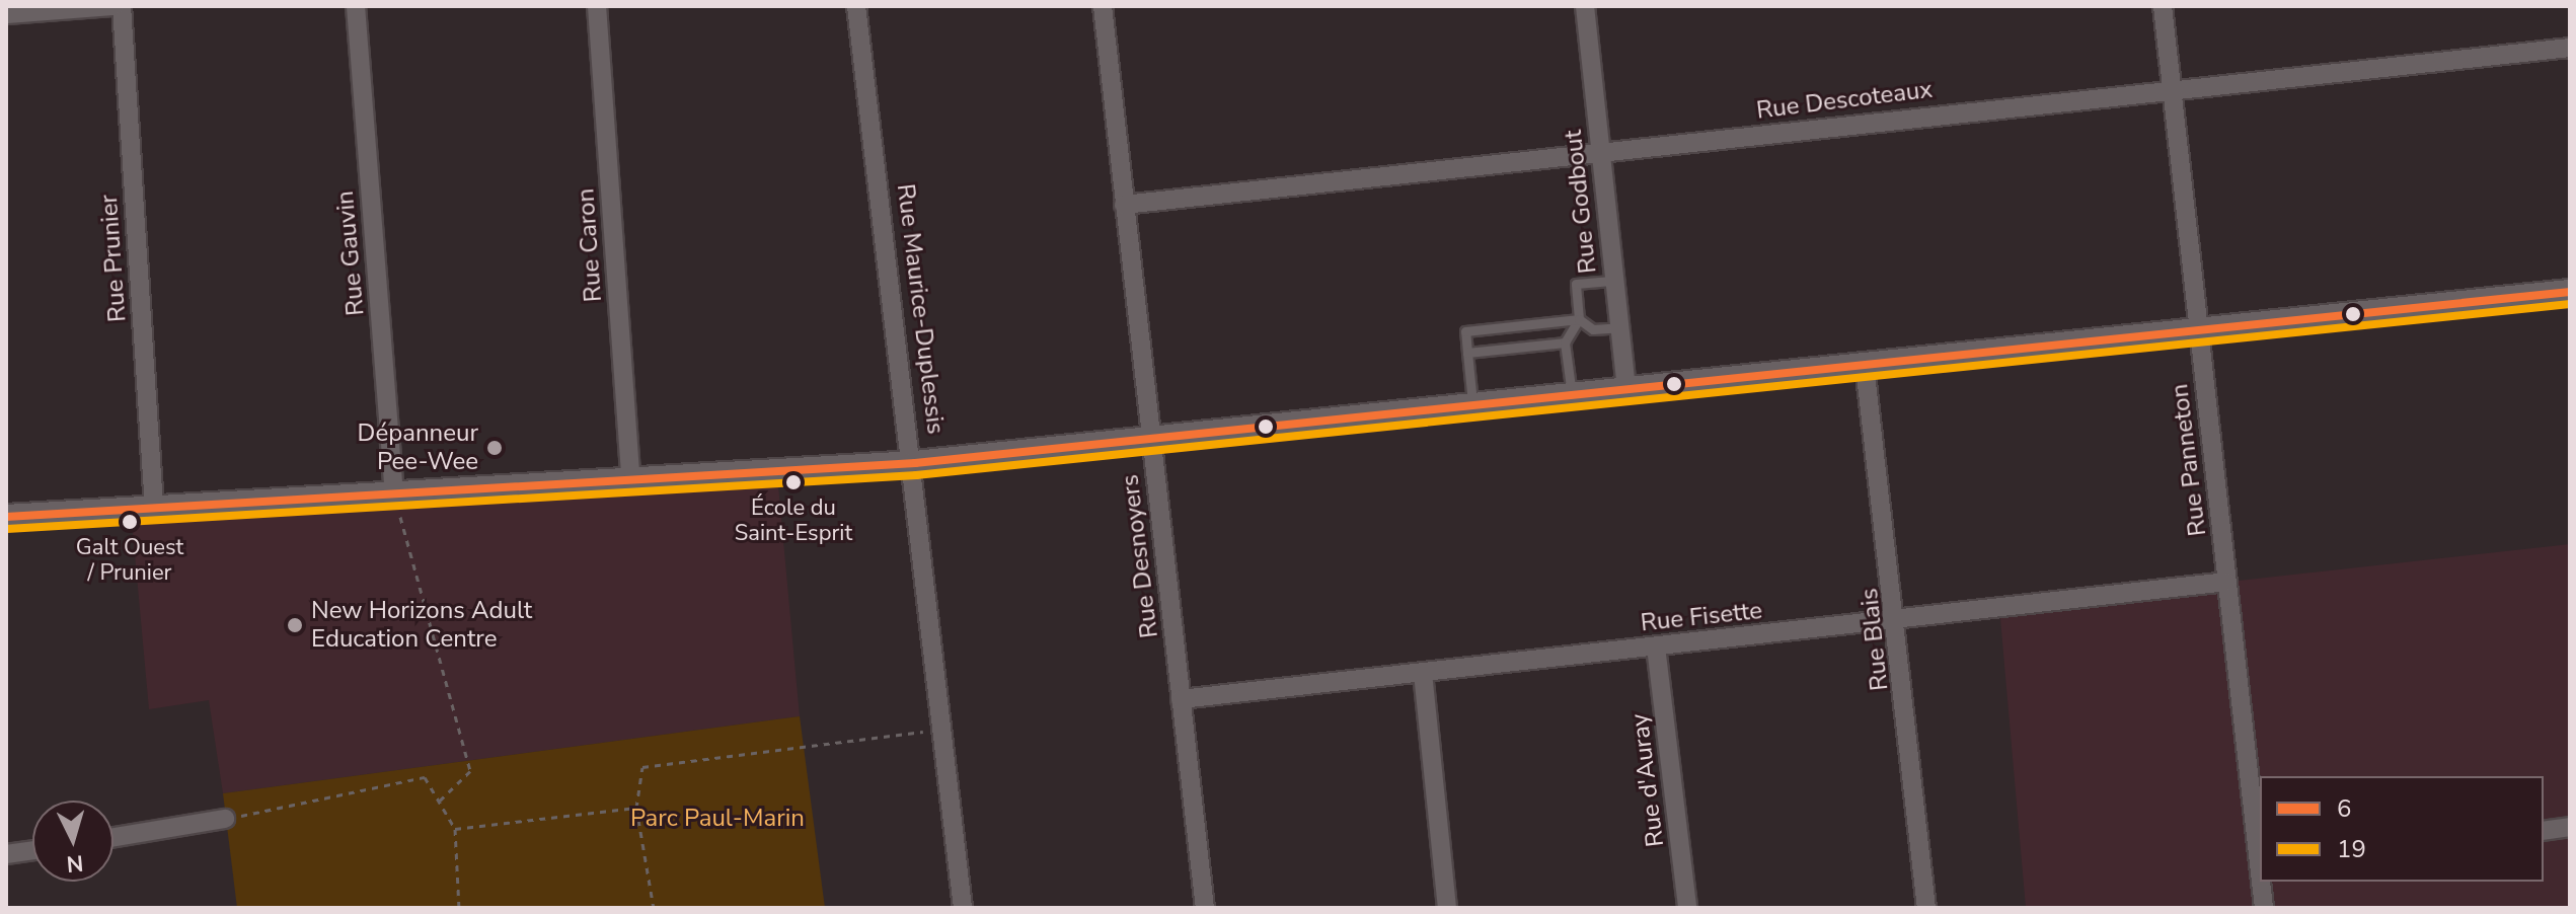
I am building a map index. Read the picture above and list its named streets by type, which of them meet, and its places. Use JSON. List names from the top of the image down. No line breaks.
{"streets":{"street":["Rue Descoteaux","Rue Godbout","Rue Caron","Rue Gauvin","Rue Prunier","Rue Maurice-Duplessis","Rue Panneton","Rue Desnoyers","Rue Fisette","Rue Blais","Rue d'Auray"]},"crossings":[["Rue Descoteaux","Rue Godbout"],["Rue Descoteaux","Rue Panneton"],["Rue Descoteaux","Rue Desnoyers"],["Rue Panneton","Rue Fisette"],["Rue Desnoyers","Rue Fisette"],["Rue Fisette","Rue Blais"],["Rue Fisette","Rue d'Auray"]],"parks":["Parc Paul-Marin"],"places":["Dépanneur Pee-Wee","École du Saint-Esprit","Galt Ouest / Prunier","New Horizons Adult Education Centre"],"lines":["transit line 6","transit line 19"],"legend":["6","19"],"north":"bottom"}
